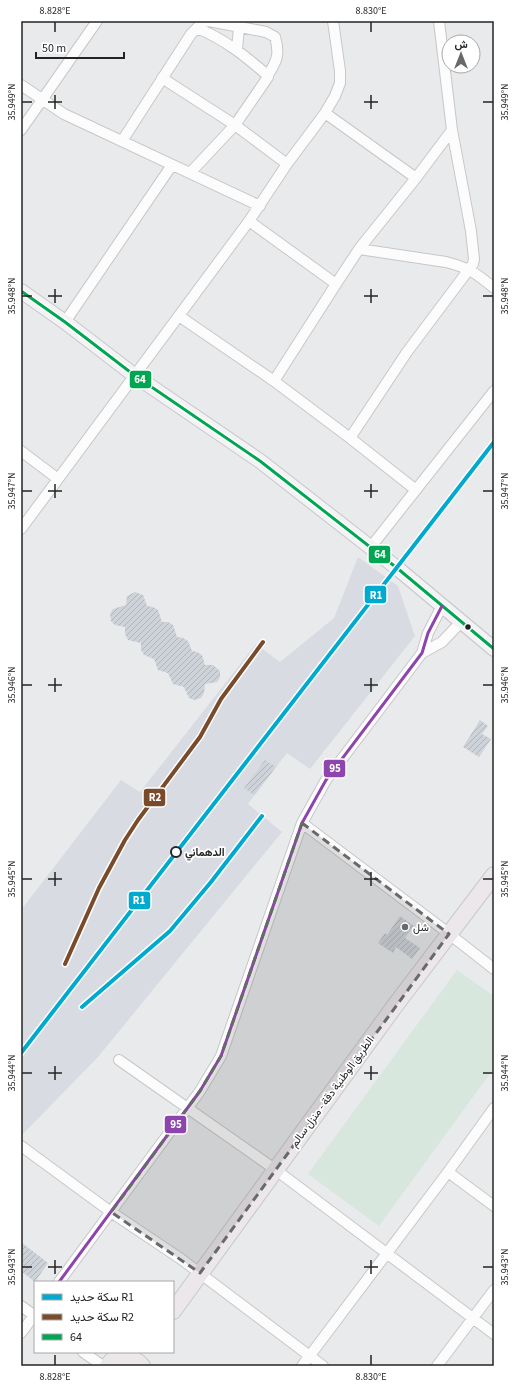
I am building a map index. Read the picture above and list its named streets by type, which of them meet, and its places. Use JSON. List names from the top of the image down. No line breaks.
{"streets":{"main road":["الطريق الوطنية دقة - منزل سالم"]},"places":["الدهماني","شل"],"lines":["transit line 64","rail line R1","transit line 95","rail line R2"],"legend":["سكة حديد R1","سكة حديد R2","64"],"scale_bar":"50 m","north":"top","coordinates":["8.828°E","8.830°E","35.949°N","35.948°N","35.947°N","35.946°N","35.945°N","35.944°N","35.943°N"]}
